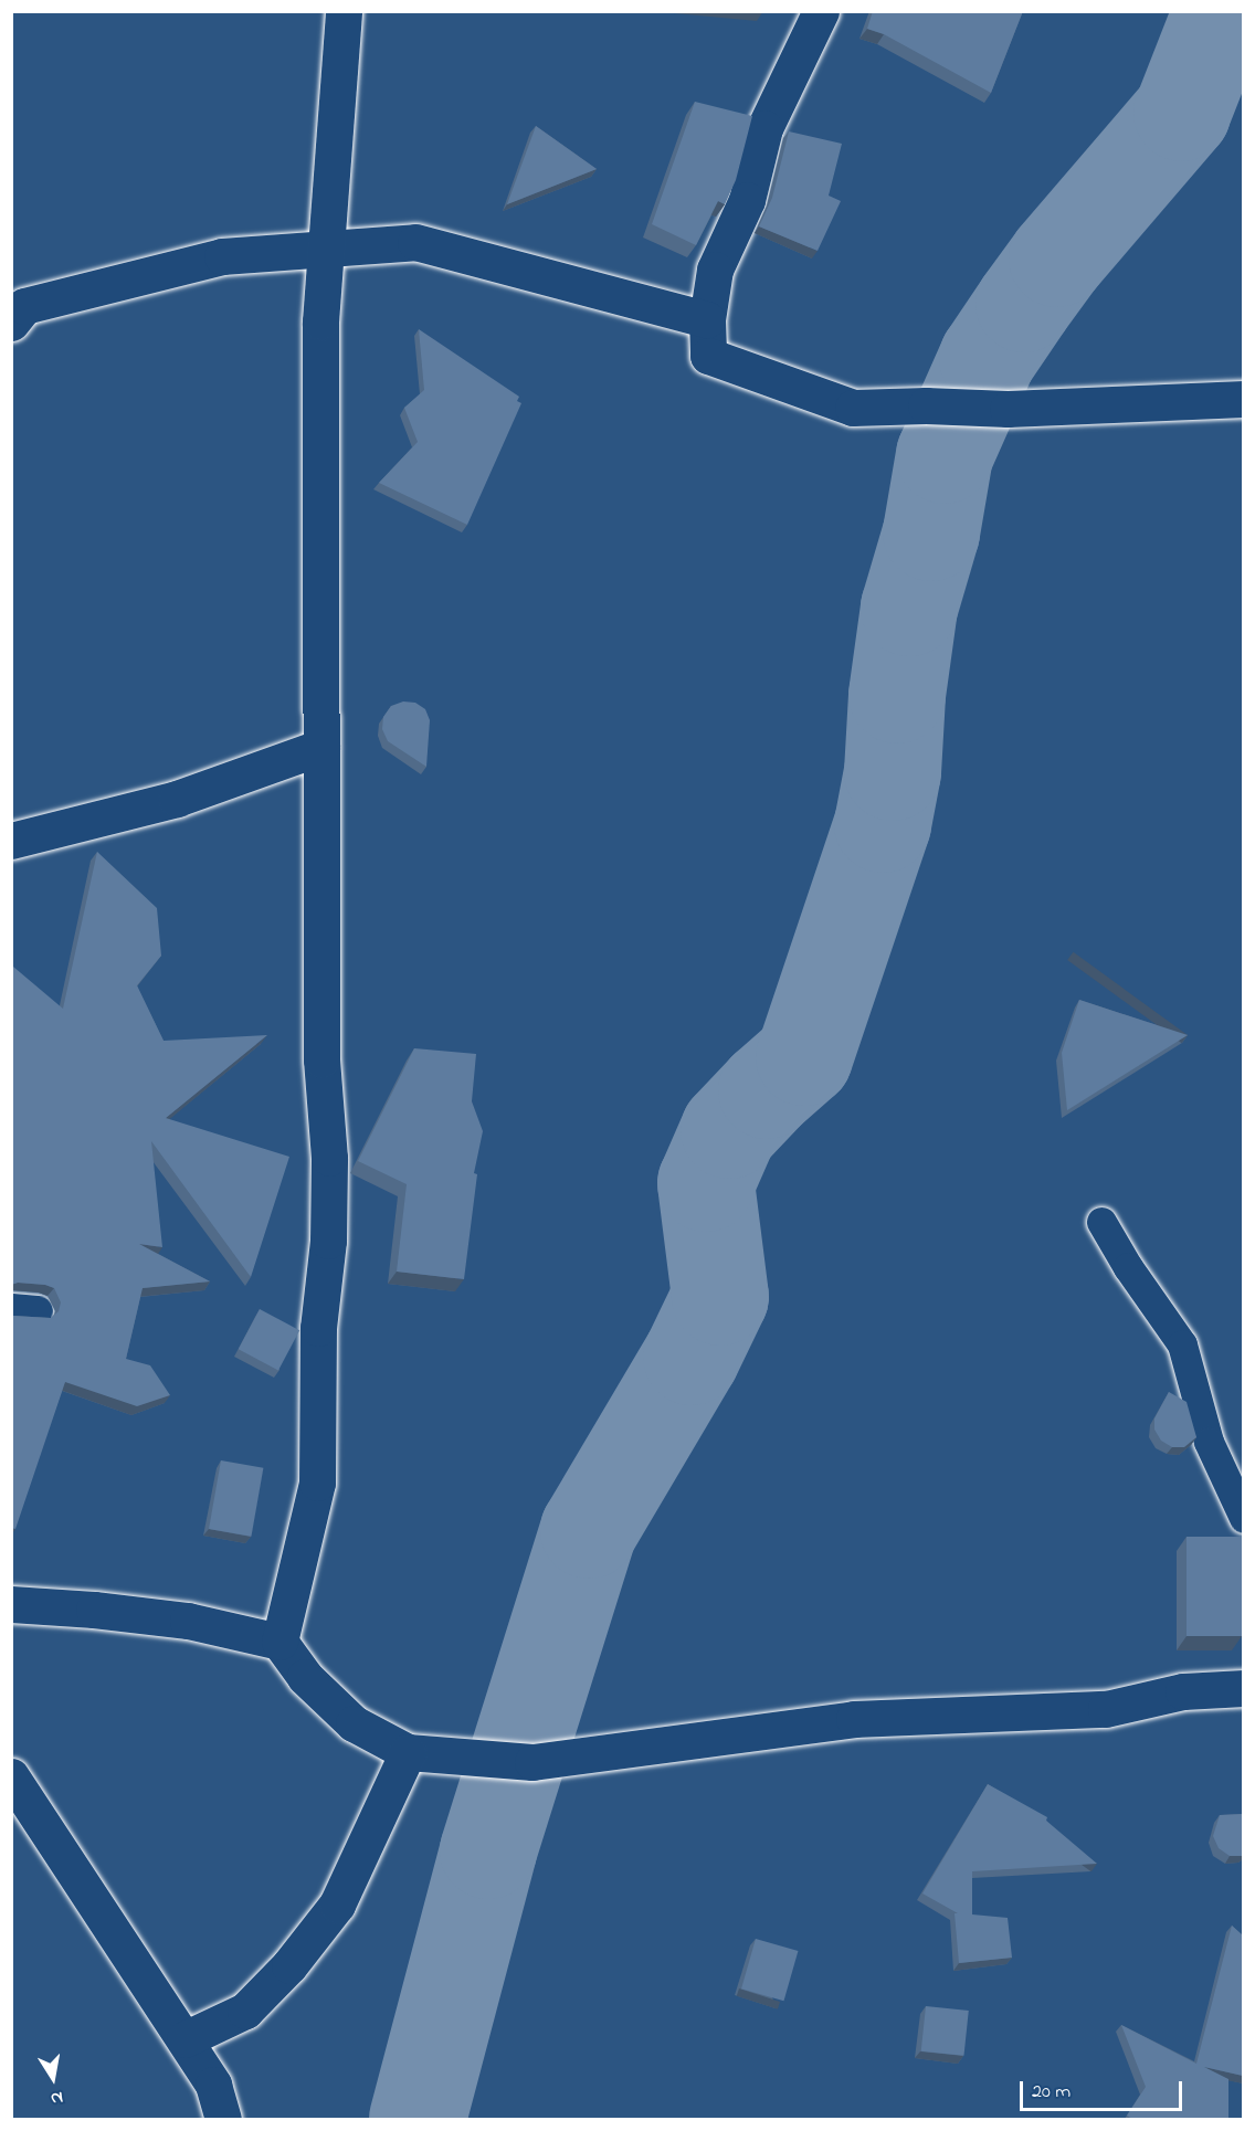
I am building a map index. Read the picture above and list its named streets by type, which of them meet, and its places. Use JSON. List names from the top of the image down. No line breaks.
{"scale_bar":"20 m","north":"bottom"}
